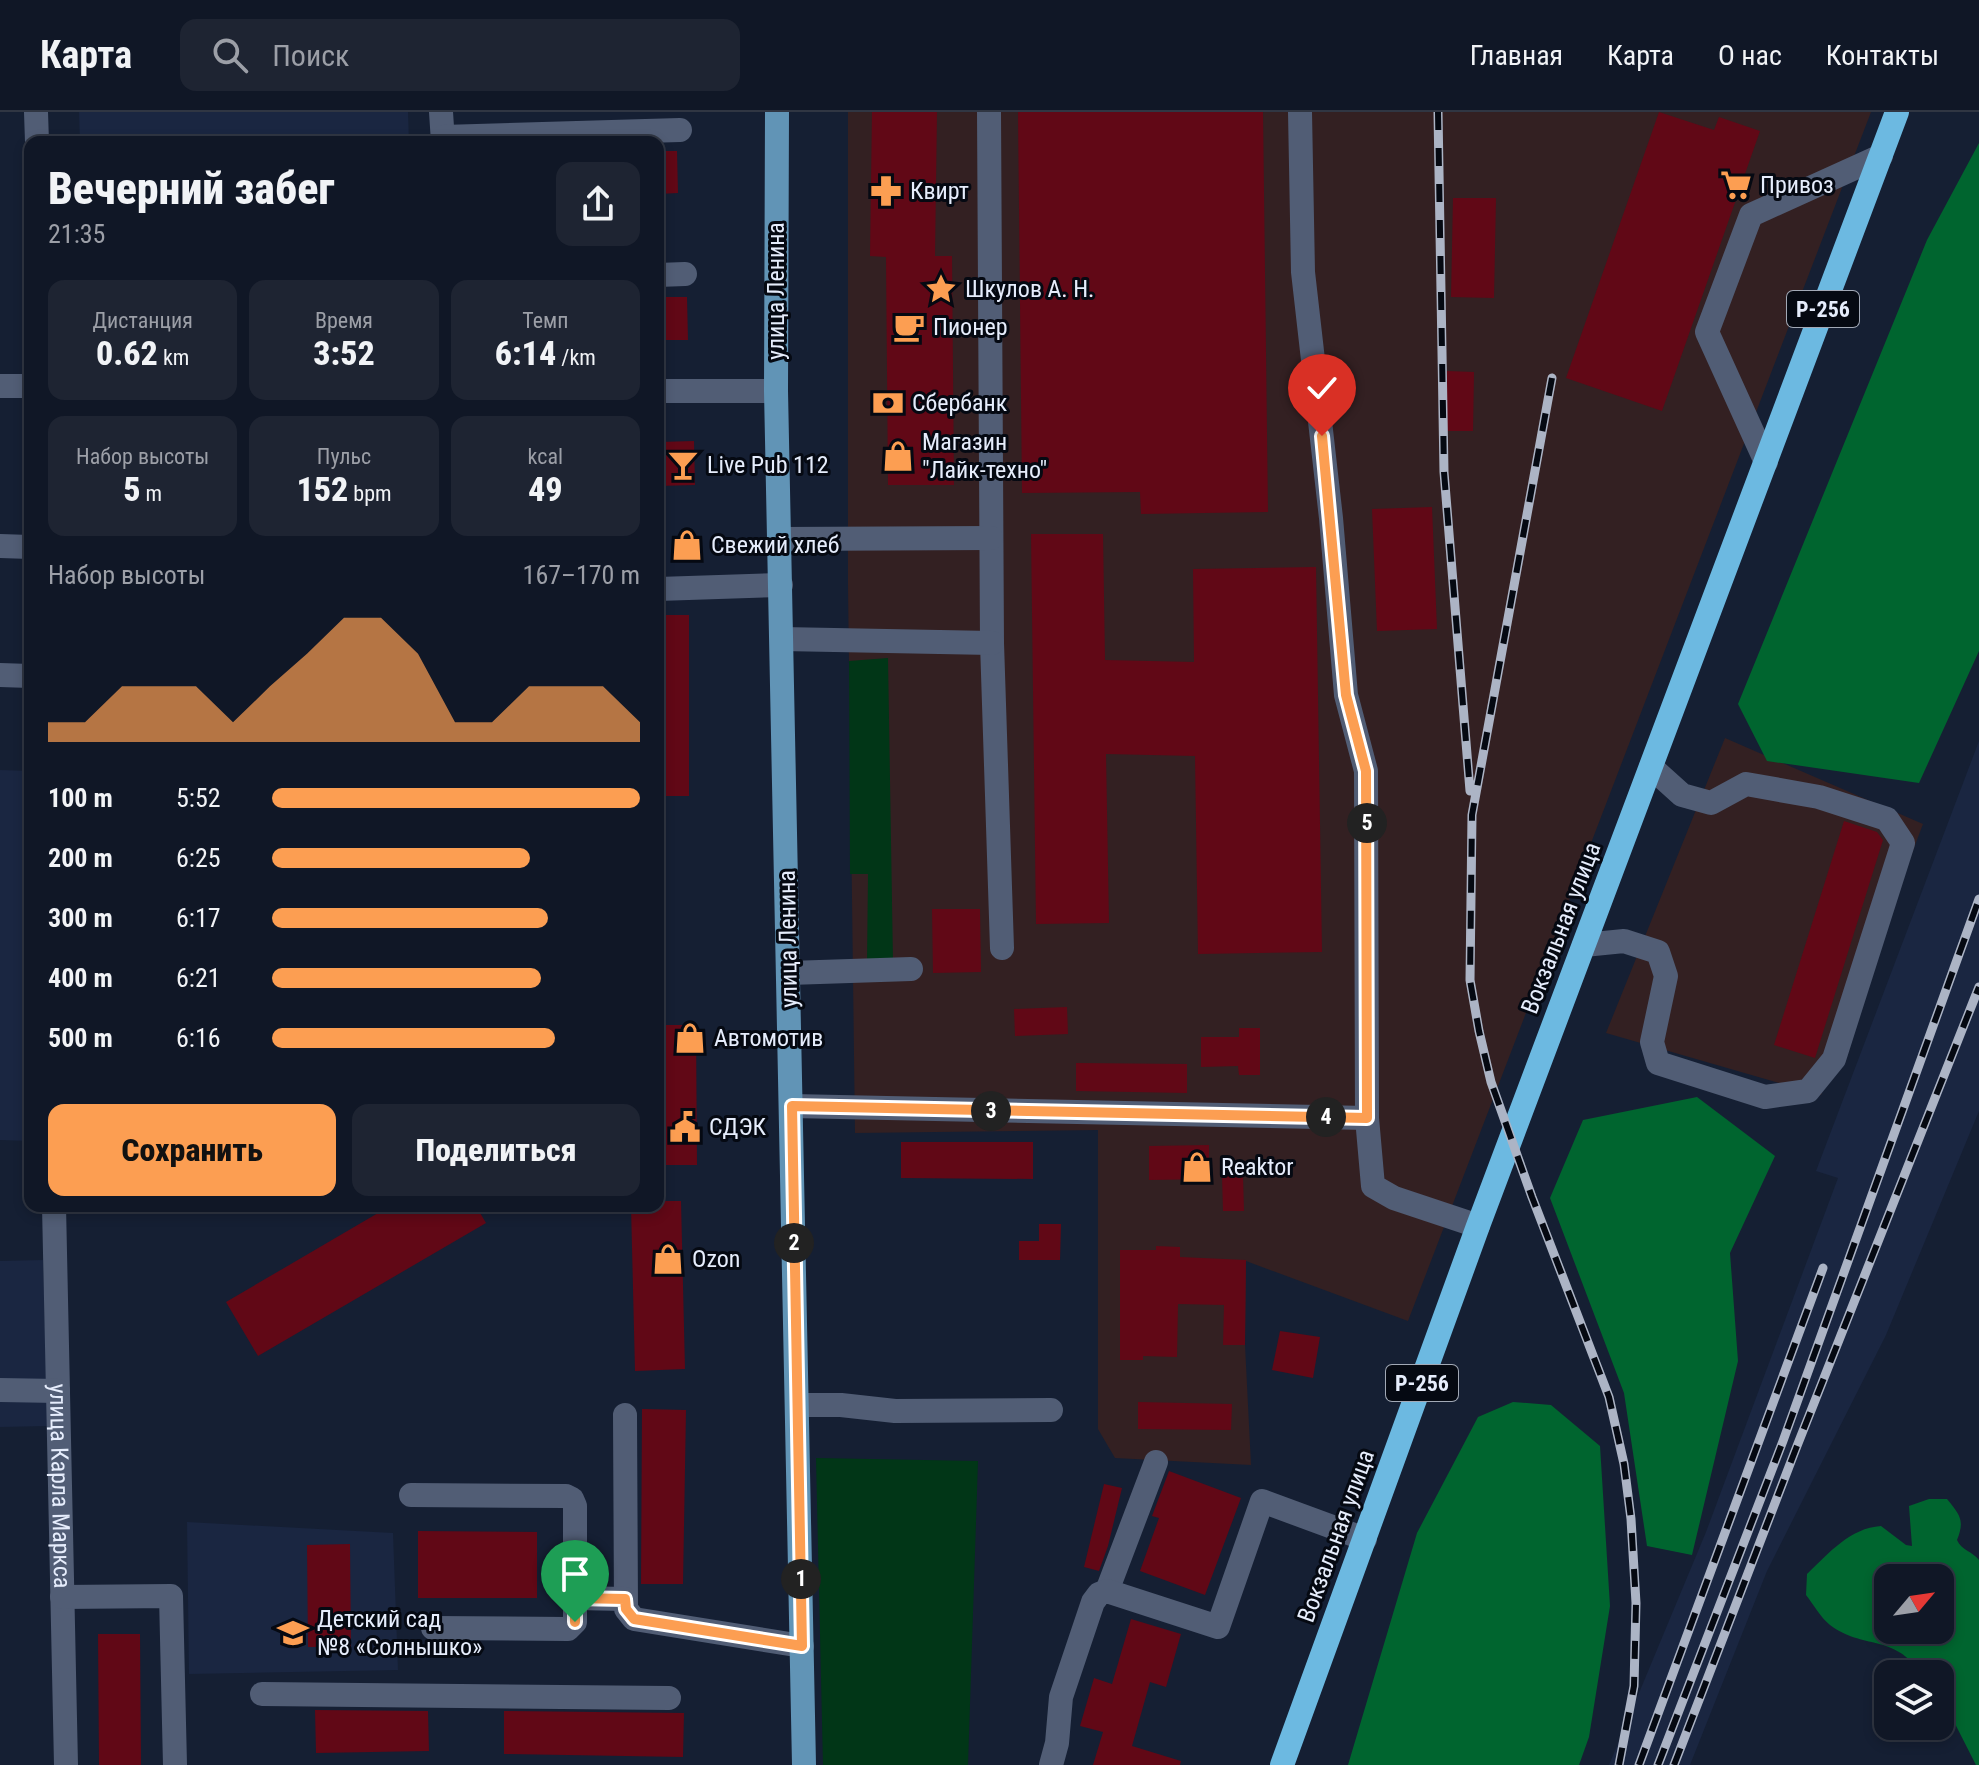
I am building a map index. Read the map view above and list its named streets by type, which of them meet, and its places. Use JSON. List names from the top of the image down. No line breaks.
{"streets":{"highway":["Р-256","Вокзальная улица"],"main road":["улица Ленина"],"street":["улица Карла Маркса"]},"places":{"supermarket":["Привоз"],"pharmacy":["Квирт"],"place":["Шкулов А. Н."],"cafe":["Пионер"],"bank":["Сбербанк"],"shop":["Магазин \"Лайк-техно\"","Свежий хлеб","Автомотив","Reaktor","Ozon"],"bar":["Live Pub 112"],"public building":["СДЭК"],"school or university":["Детский сад №8 «Солнышко»"]},"north":"top right","page":{"header":"Карта","search":"Поиск","nav":["Главная","Карта","О нас","Контакты"],"heading":["Вечерний забег","21:35"],"stats":[["Дистанция","0.62 km"],["Время","3:52"],["Темп","6:14 /km"],["Набор высоты","5 m"],["Пульс","152 bpm"],["kcal","49"]],"chart":["Набор высоты","167–170 m"],"list":[{"name":"100 m","note":"5:52"},{"name":"200 m","note":"6:25"},{"name":"300 m","note":"6:17"},{"name":"400 m","note":"6:21"},{"name":"500 m","note":"6:16"}],"pins":["5","3","4","2","1"],"buttons":["Сохранить","Поделиться"]}}
